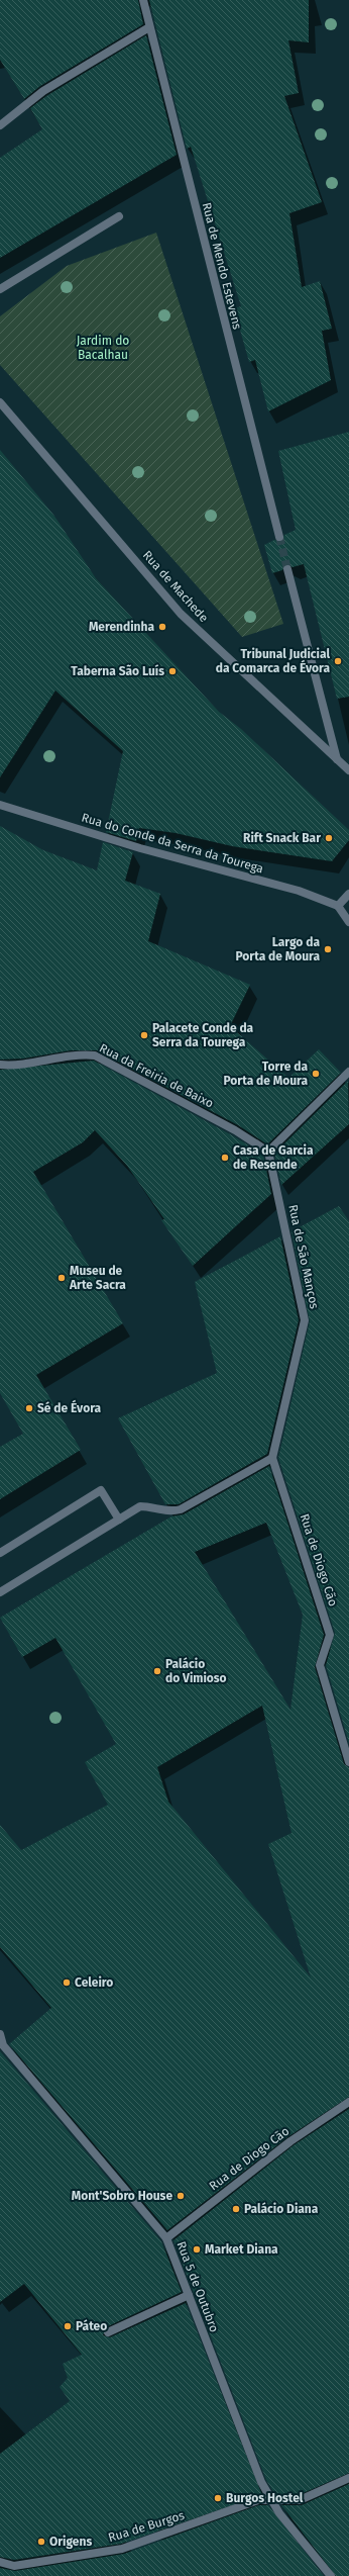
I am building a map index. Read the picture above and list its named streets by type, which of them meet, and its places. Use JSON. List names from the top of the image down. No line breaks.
{"streets":{"street":["Rua de Mendo Estevens","Rua de Machede","Rua do Conde da Serra da Tourega","Rua da Freiria de Baixo","Rua de São Manços","Rua de Diogo Cão","Rua 5 de Outubro","Rua de Burgos"]},"crossings":[["Rua da Freiria de Baixo","Rua de São Manços"],["Rua de São Manços","Rua de Diogo Cão"],["Rua de Diogo Cão","Rua 5 de Outubro"],["Rua 5 de Outubro","Rua de Burgos"]],"parks":["Jardim do Bacalhau"],"places":["Merendinha","Tribunal Judicial da Comarca de Évora","Taberna São Luís","Rift Snack Bar","Largo da Porta de Moura","Palacete Conde da Serra da Tourega","Torre da Porta de Moura","Casa de Garcia de Resende","Museu de Arte Sacra","Sé de Évora","Palácio do Vimioso","Celeiro","Mont'Sobro House","Palácio Diana","Market Diana","Páteo","Burgos Hostel","Origens"]}
